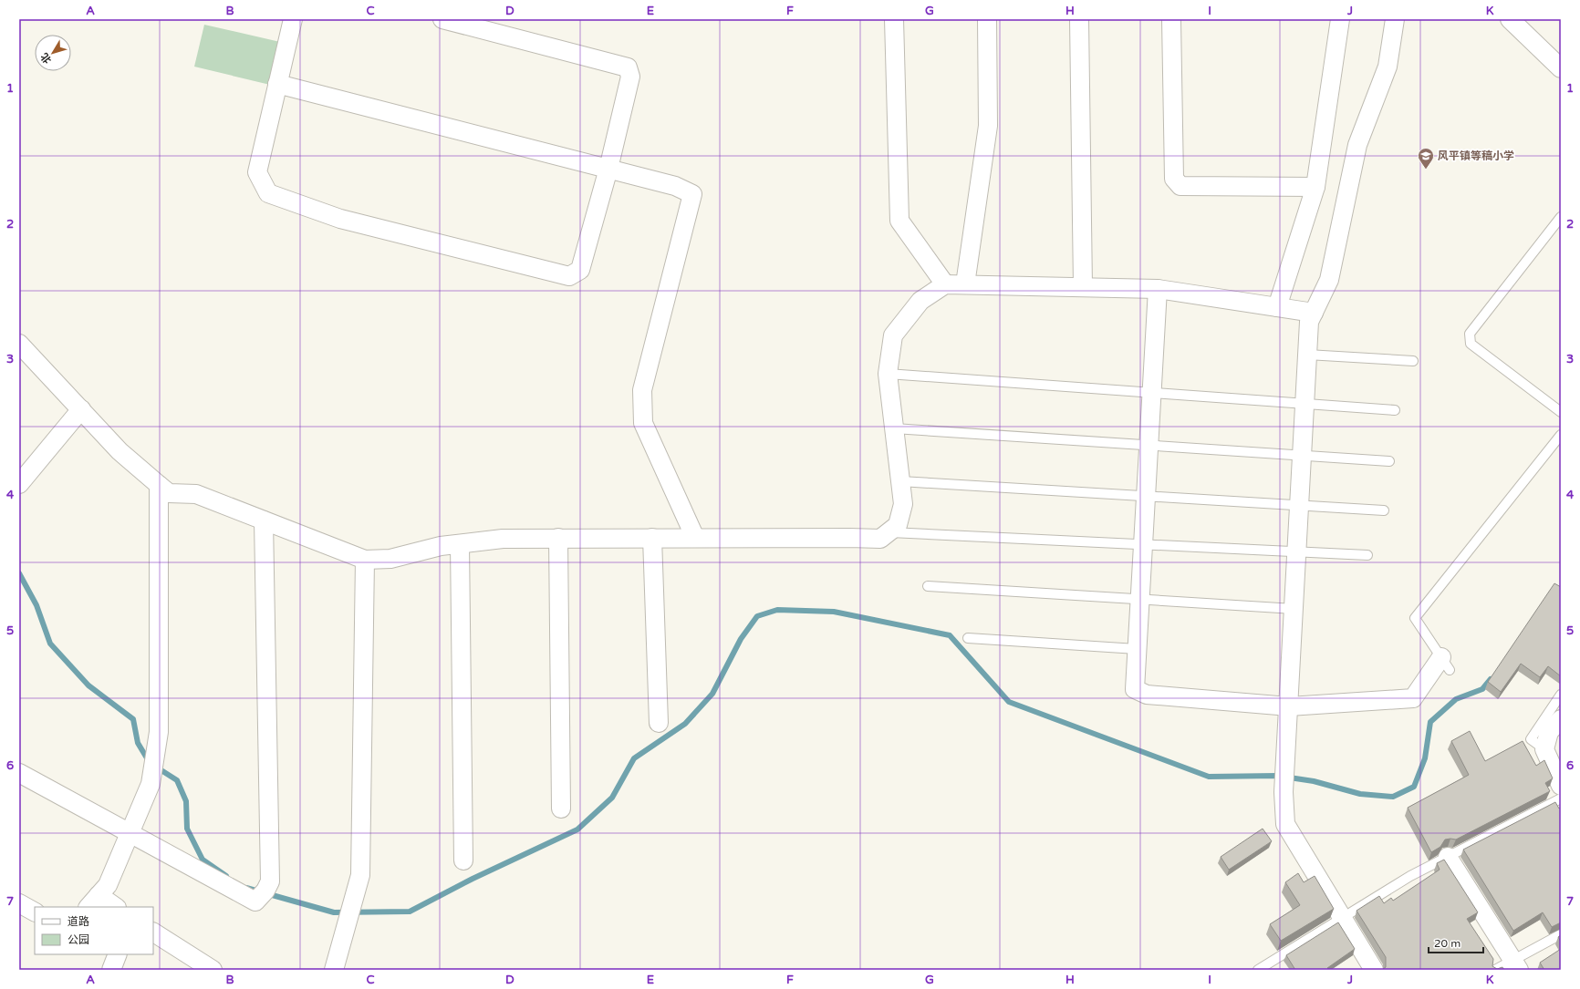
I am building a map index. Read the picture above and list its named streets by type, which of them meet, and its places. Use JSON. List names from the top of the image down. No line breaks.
{"places":{"school or university":["风平镇等稿小学"]},"legend":["道路","公园"],"scale_bar":"20 m","north":"bottom left","grid":{"columns":["A","B","C","D","E","F","G","H","I","J","K"],"rows":["1","2","3","4","5","6","7"]}}
